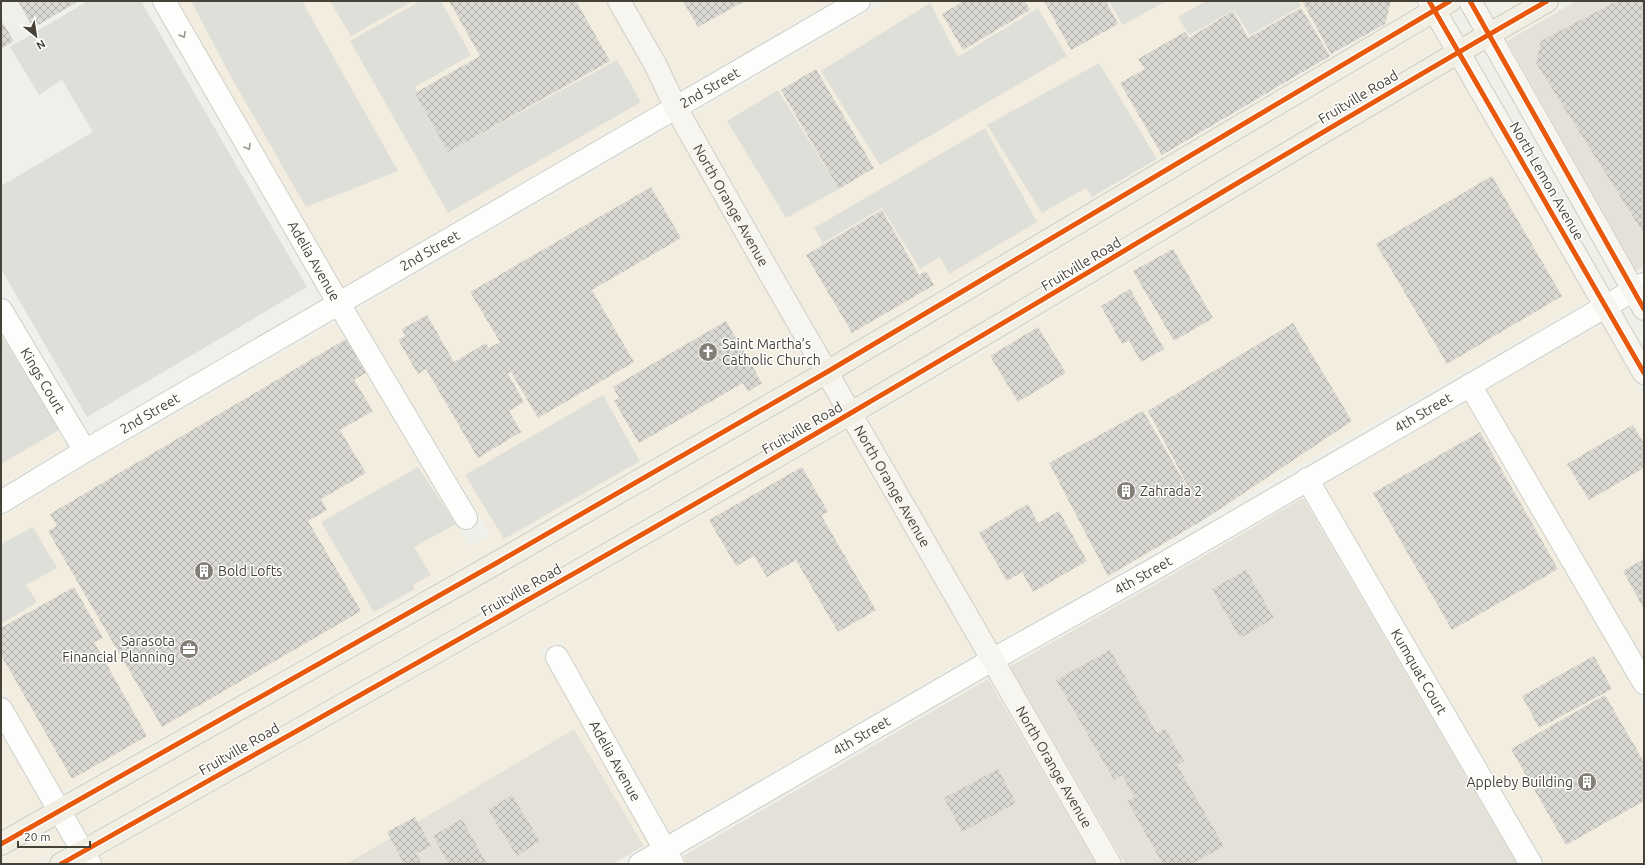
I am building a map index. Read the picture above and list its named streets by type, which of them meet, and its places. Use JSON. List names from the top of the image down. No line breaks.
{"streets":{"main road":["Fruitville Road"],"street":["2nd Street","North Lemon Avenue","North Orange Avenue","Adelia Avenue","Kings Court","4th Street","Kumquat Court"]},"crossings":[["2nd Street","North Orange Avenue"],["2nd Street","Adelia Avenue"],["2nd Street","Kings Court"],["Fruitville Road","North Lemon Avenue"],["Fruitville Road","North Orange Avenue"],["North Lemon Avenue","4th Street"],["North Orange Avenue","4th Street"],["Adelia Avenue","4th Street"],["4th Street","Kumquat Court"]],"one_way":["Adelia Avenue"],"places":{"church":["Saint Martha’s Catholic Church"],"building":["Zahrada 2","Bold Lofts","Appleby Building"],"office":["Sarasota Financial Planning"]},"scale_bar":"20 m","north":"bottom right"}
